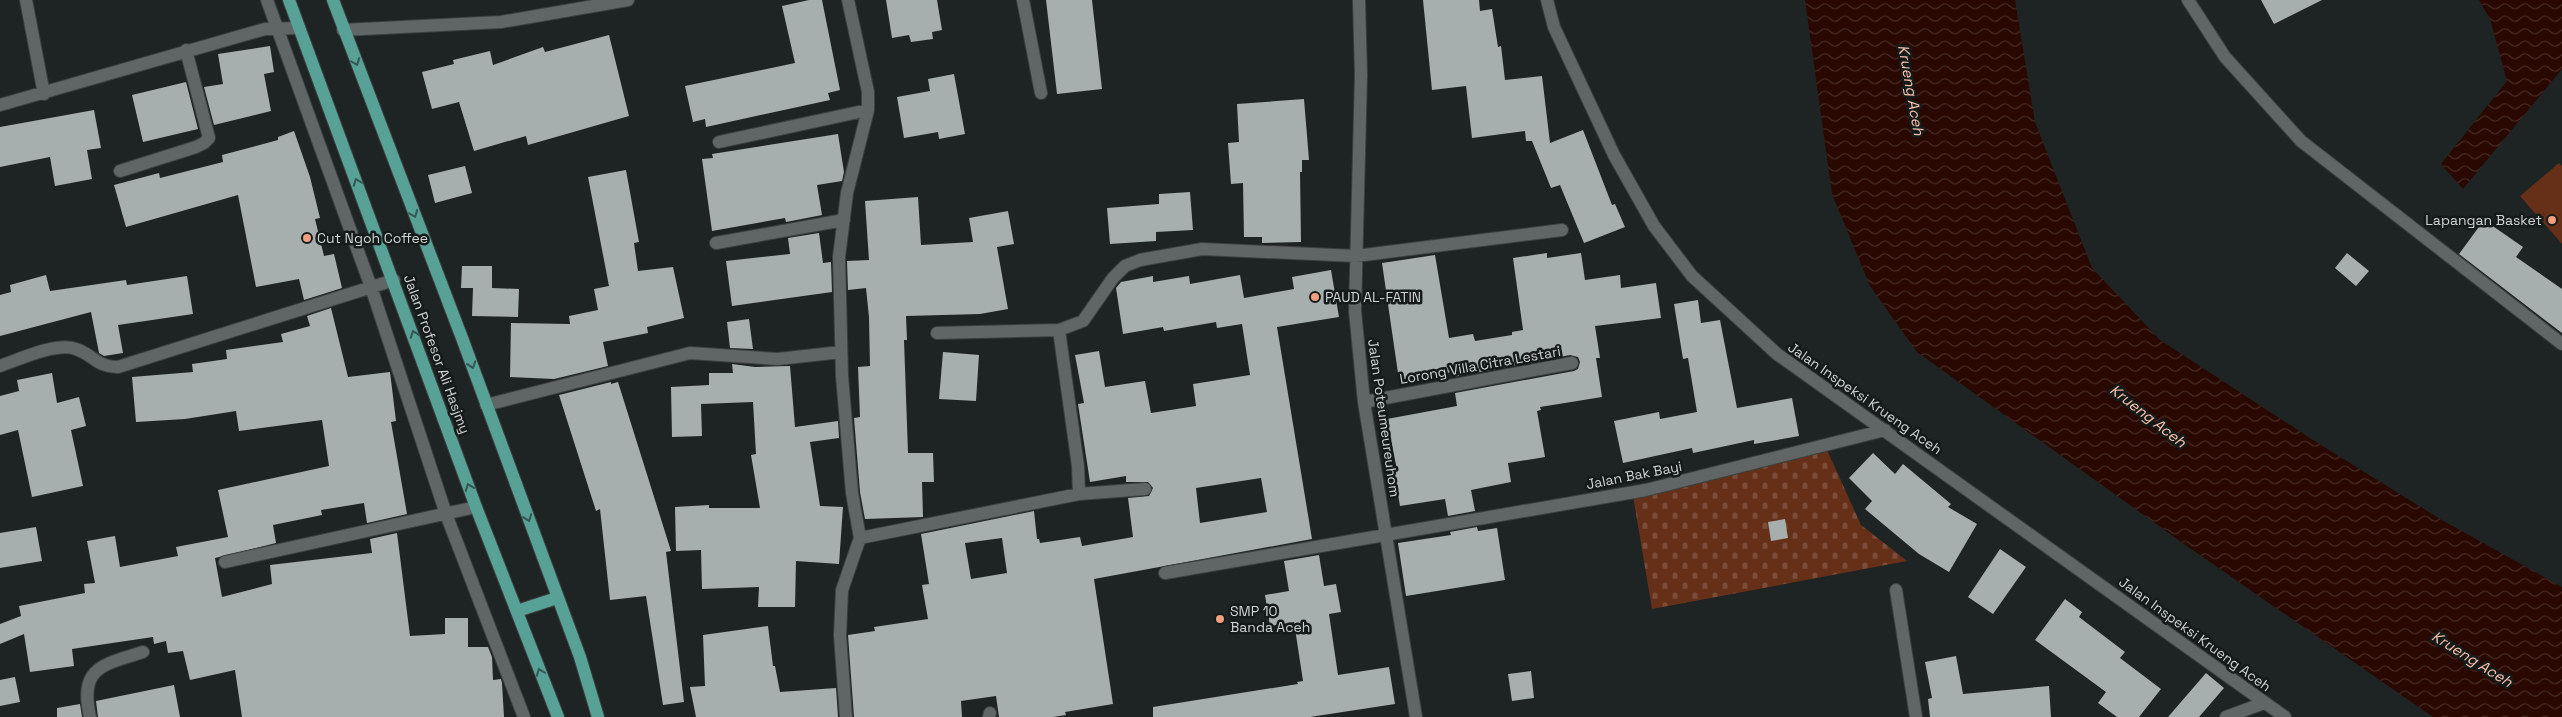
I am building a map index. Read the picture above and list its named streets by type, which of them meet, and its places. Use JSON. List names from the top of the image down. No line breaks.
{"streets":{"main road":["Jalan Profesor Ali Hasjmy"],"street":["Lorong Villa Citra Lestari","Jalan Inspeksi Krueng Aceh","Jalan Poteumeureuhom","Jalan Bak Bayi"]},"crossings":[["Lorong Villa Citra Lestari","Jalan Poteumeureuhom"],["Jalan Inspeksi Krueng Aceh","Jalan Bak Bayi"],["Jalan Poteumeureuhom","Jalan Bak Bayi"]],"water":["Krueng Aceh"],"places":["Lapangan Basket","Cut Ngoh Coffee","PAUD AL-FATIN","SMP 10 Banda Aceh"]}
